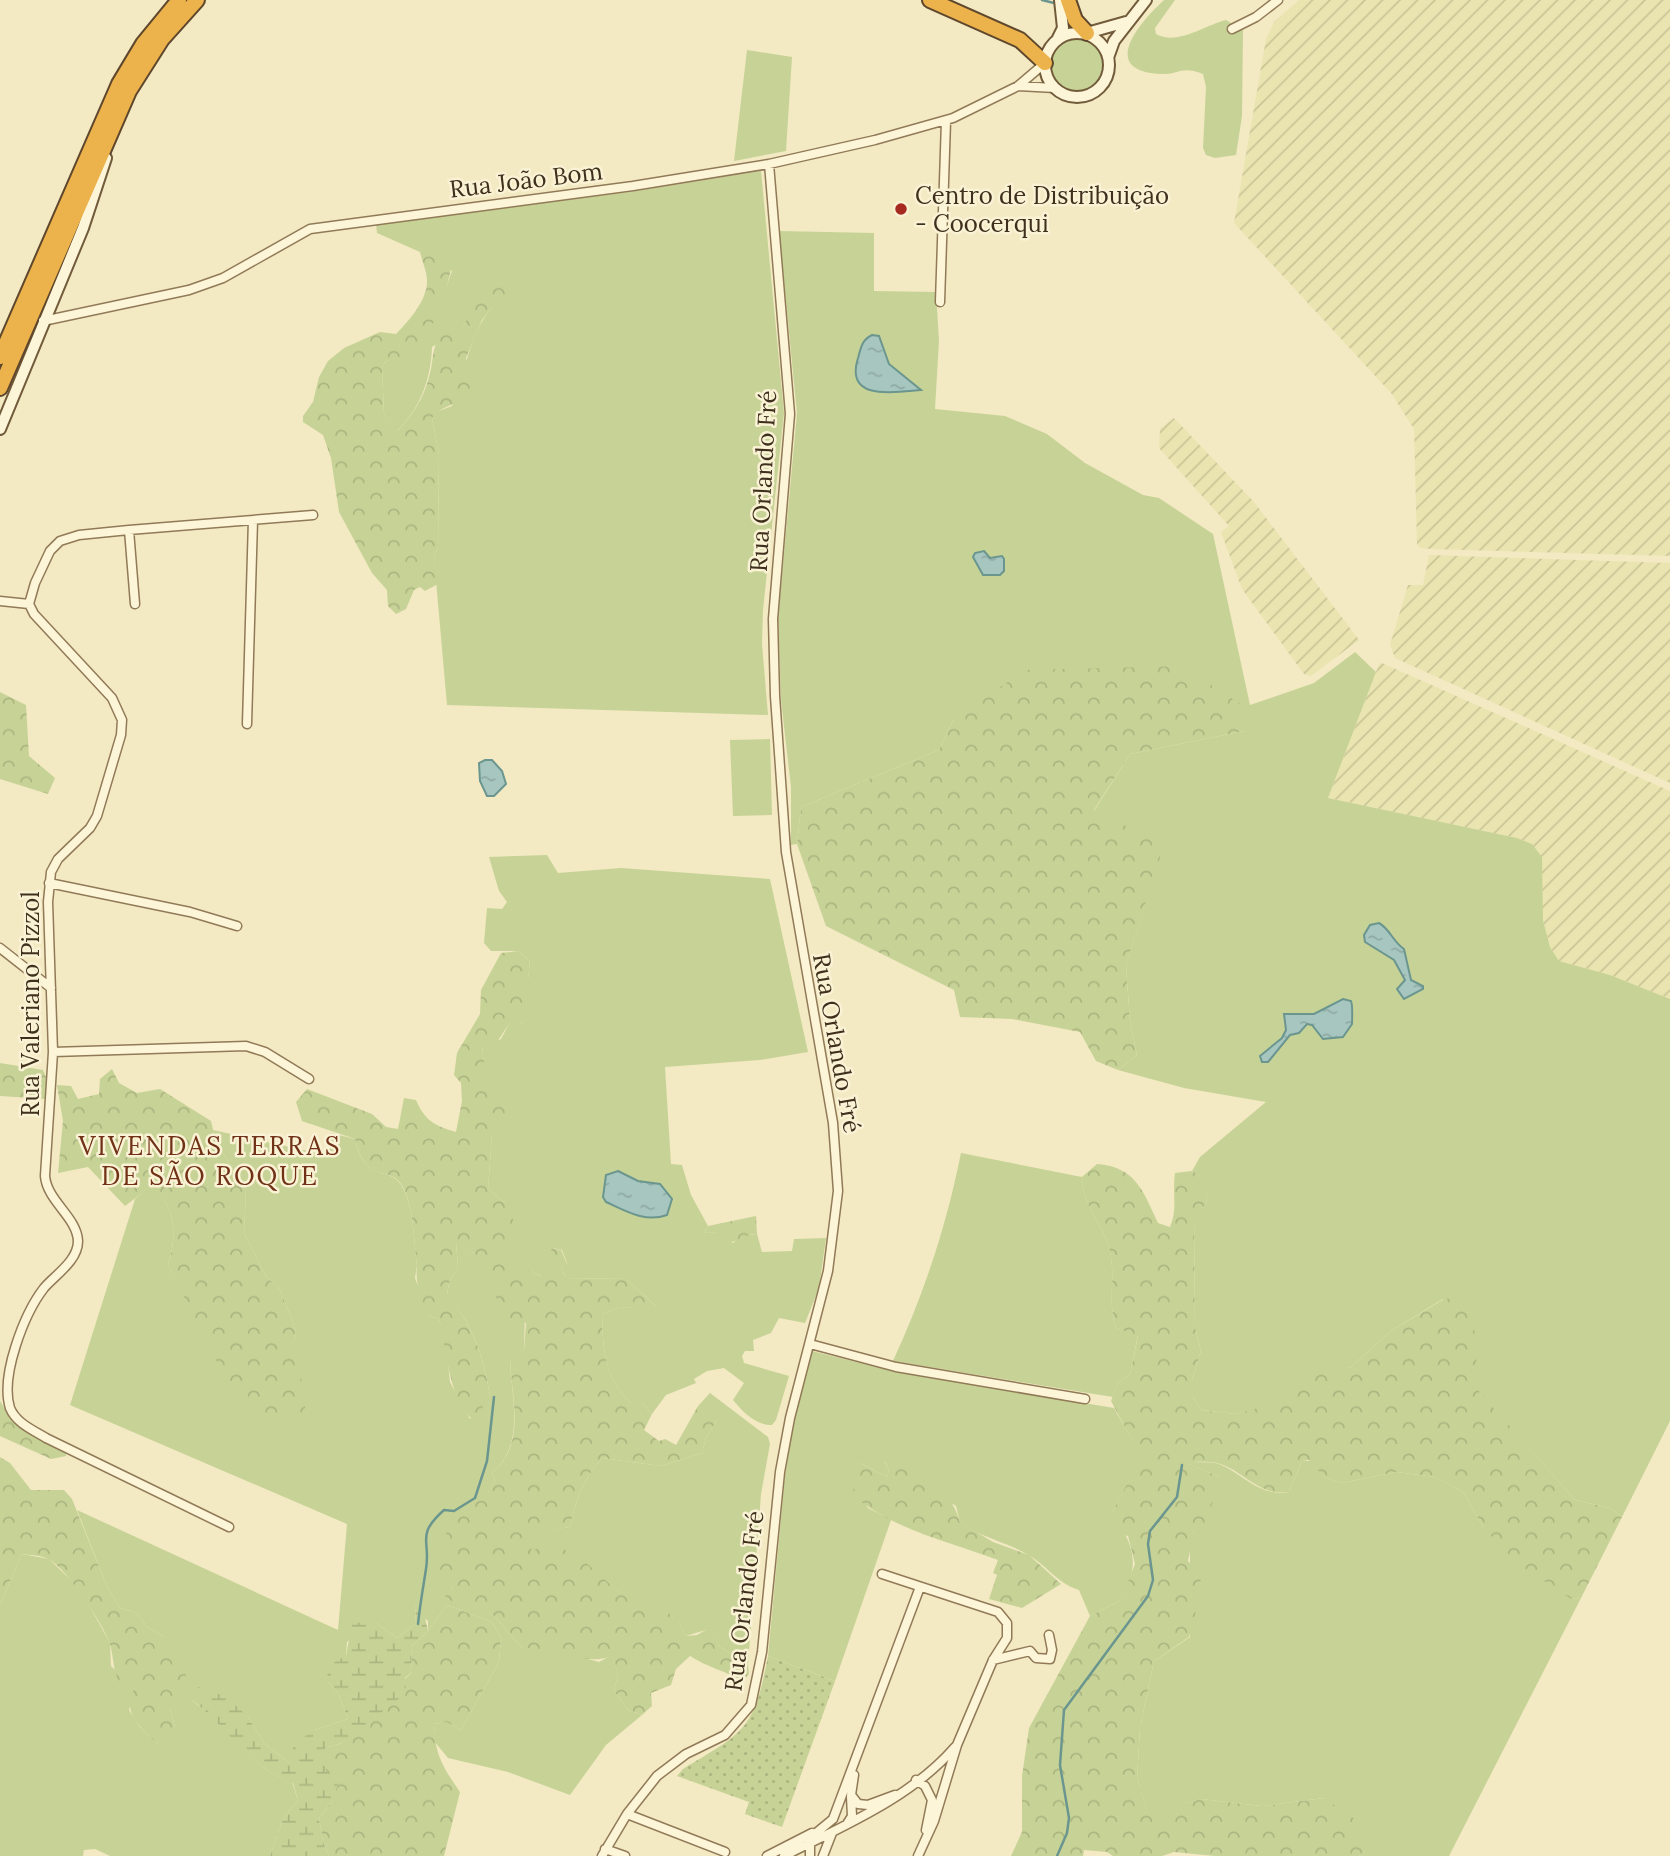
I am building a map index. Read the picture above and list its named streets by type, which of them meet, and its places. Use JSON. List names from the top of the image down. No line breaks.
{"streets":{"street":["Rua João Bom","Rua Orlando Fré","Rua Valeriano Pizzol"]},"crossings":[["Rua João Bom","Rua Orlando Fré"]],"districts":["VIVENDAS TERRAS DE SÃO ROQUE"],"places":["Centro de Distribuição - Coocerqui"]}
